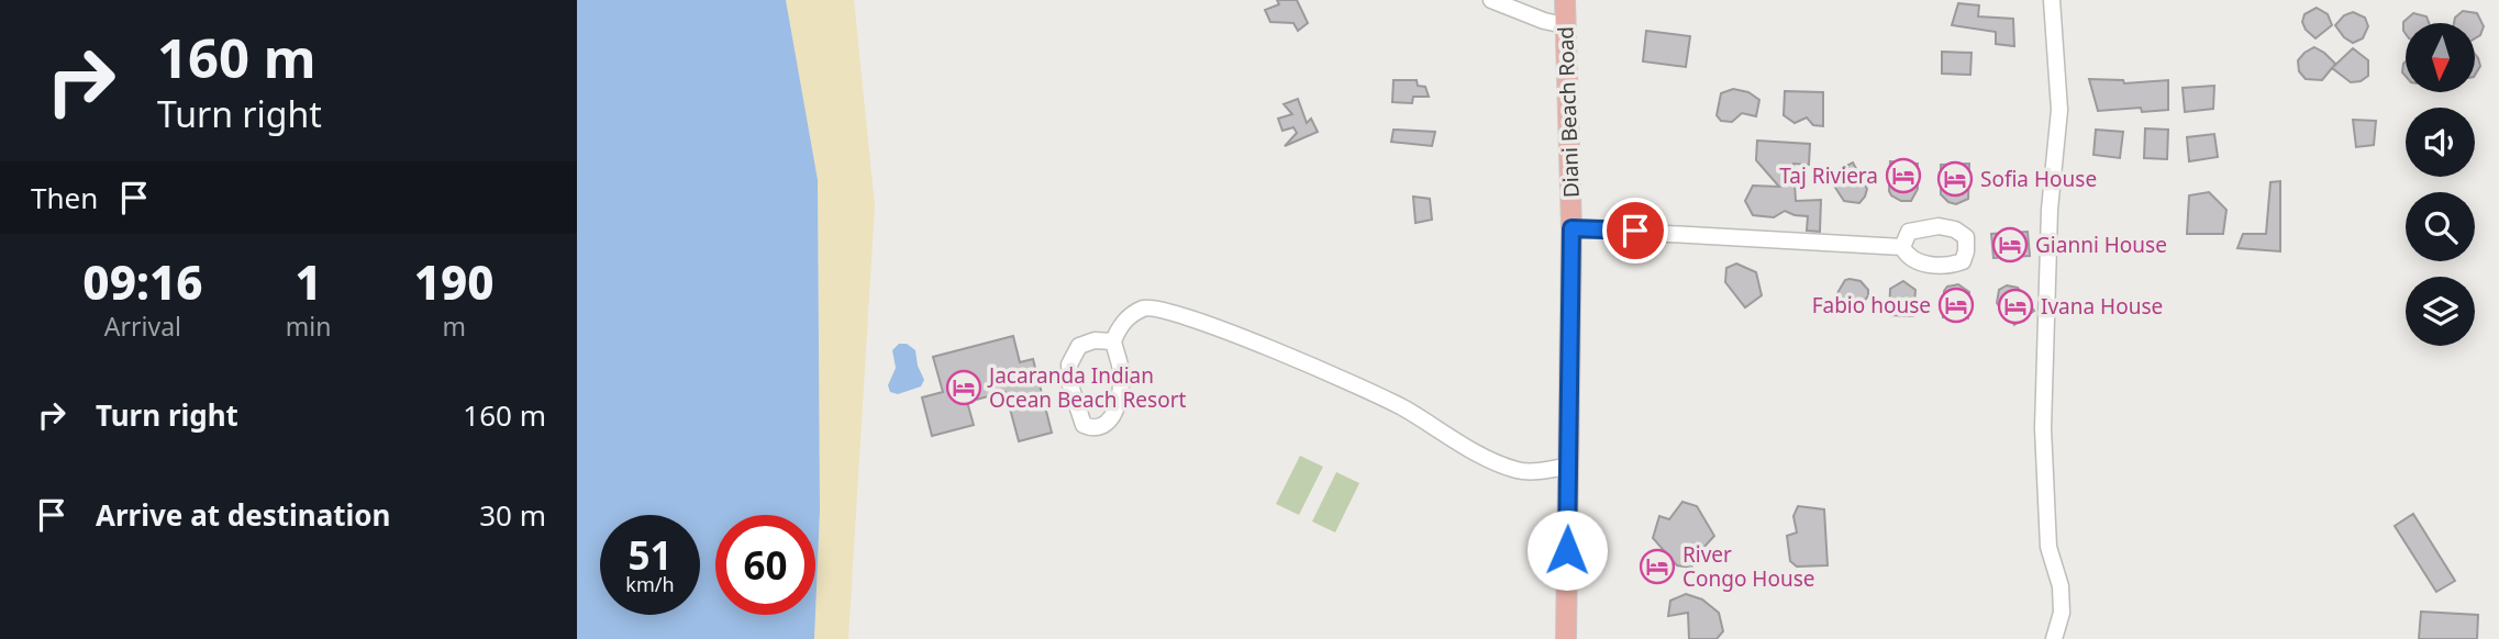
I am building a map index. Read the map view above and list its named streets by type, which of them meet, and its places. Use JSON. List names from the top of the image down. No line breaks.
{"streets":{"main road":["Diani Beach Road"]},"places":{"hotel":["Taj Riviera","Sofia House","Gianni House","Fabio house","Ivana House","Jacaranda Indian Ocean Beach Resort","River Congo House"]},"north":"bottom","page":{"turn":["160 m","Turn right"],"then":"Then","eta":["09:16","Arrival","1","min","190","m"],"list":[{"name":"Turn right","value":"160 m"},{"name":"Arrive at destination","value":"30 m"}],"speed":"51 km/h","limit":"60"}}
